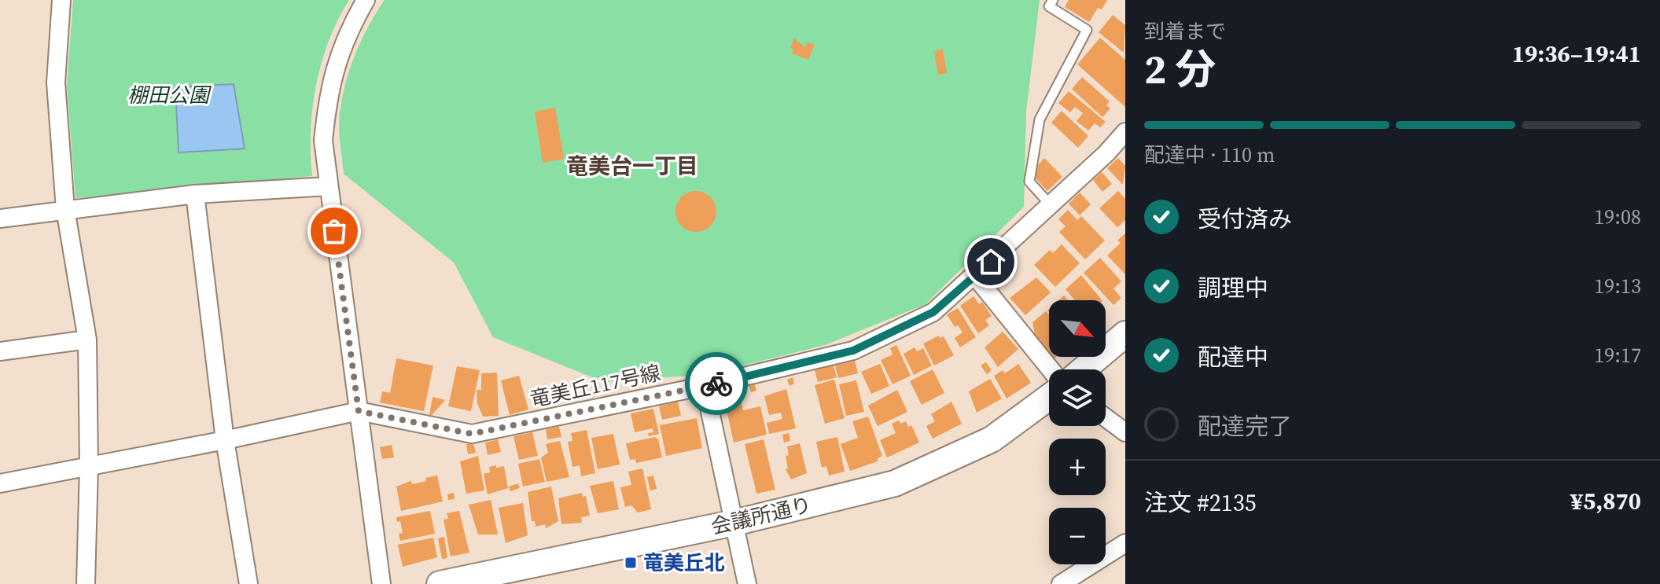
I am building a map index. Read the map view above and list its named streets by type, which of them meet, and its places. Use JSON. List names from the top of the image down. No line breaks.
{"streets":{"street":["竜美丘117号線","会議所通り"]},"districts":["竜美台一丁目"],"parks":["棚田公園"],"places":{"transit":["竜美丘北"]},"north":"bottom right","page":{"heading":["2 分","到着まで","19:36–19:41"],"panel":["注文 #2135","¥5,870"],"bar":"配達中 · 110 m","list":[["受付済み","19:08"],["調理中","19:13"],["配達中","19:17"],"配達完了"],"map_buttons":["+","−"]}}
